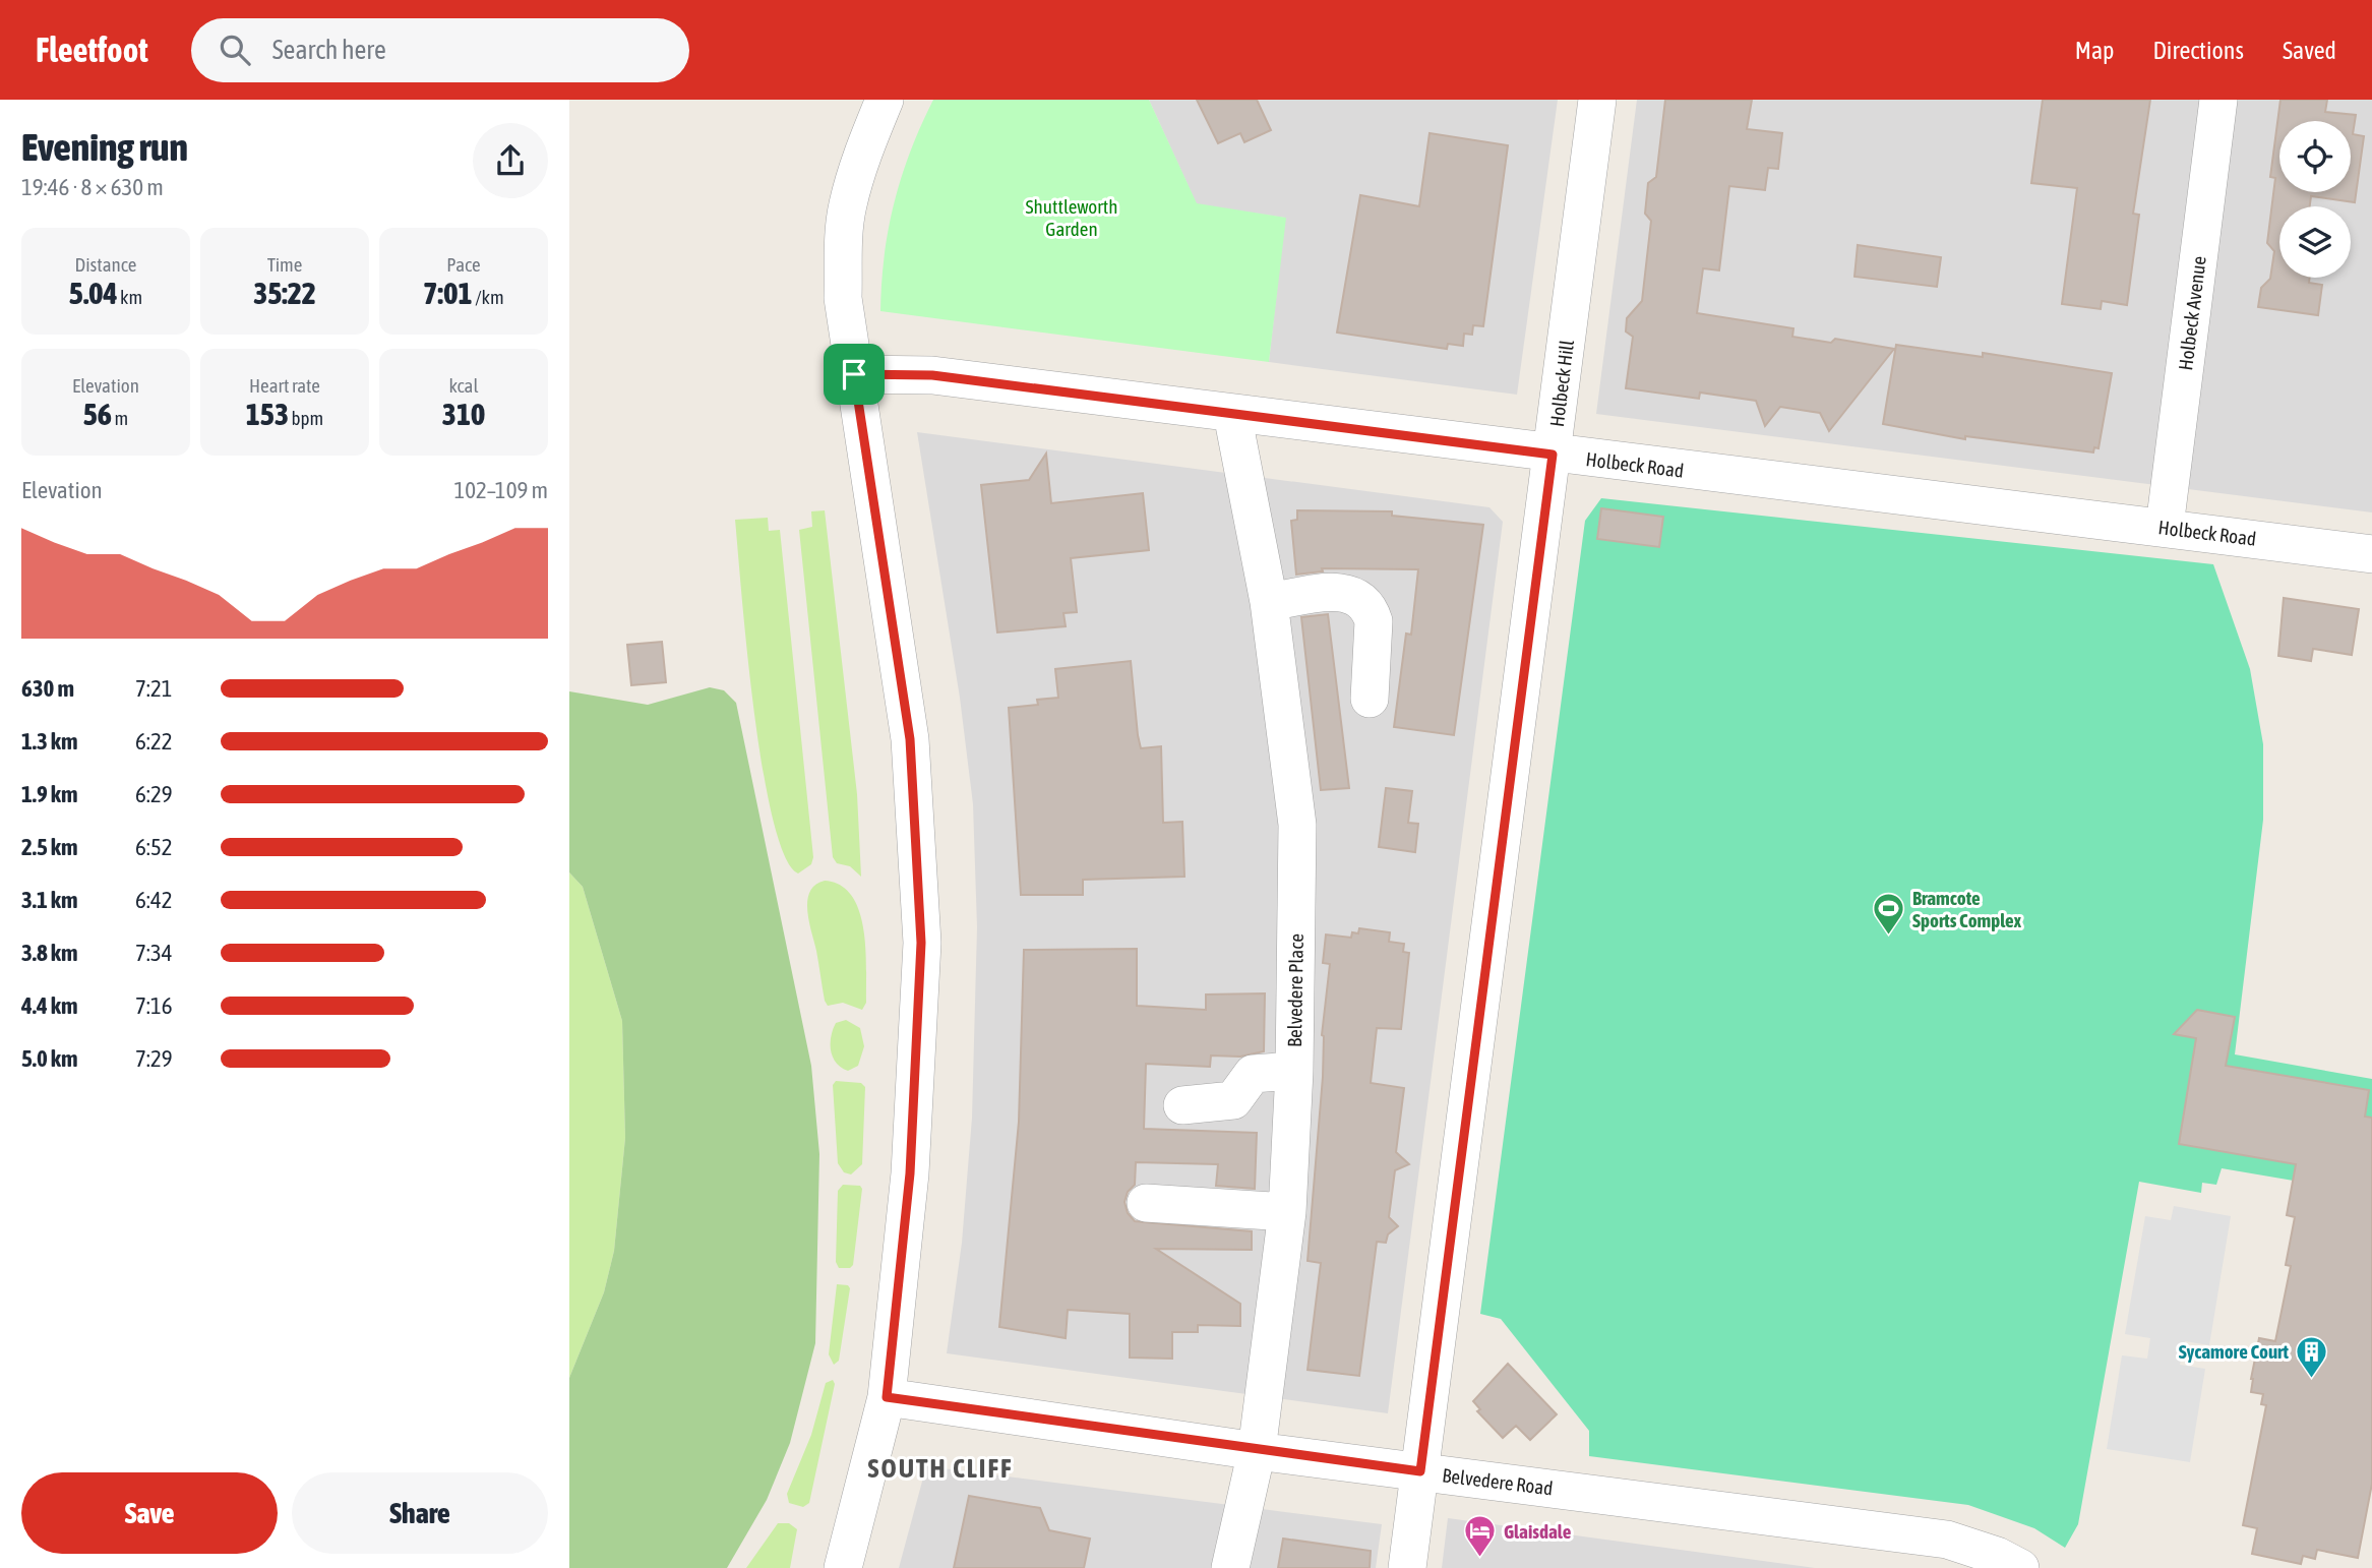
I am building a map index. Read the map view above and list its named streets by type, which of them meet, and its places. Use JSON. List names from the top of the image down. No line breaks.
{"streets":{"street":["Holbeck Avenue","Holbeck Hill","Holbeck Road","Belvedere Place","Belvedere Road"]},"crossings":[["Holbeck Avenue","Holbeck Road"],["Holbeck Hill","Holbeck Road"],["Holbeck Hill","Belvedere Road"],["Holbeck Road","Belvedere Place"],["Belvedere Place","Belvedere Road"]],"districts":["SOUTH CLIFF"],"parks":["Shuttleworth Garden"],"places":{"sports":["Bramcote Sports Complex"],"building":["Sycamore Court"],"hotel":["Glaisdale"]},"page":{"header":"Fleetfoot","search":"Search here","nav":["Map","Directions","Saved"],"heading":["Evening run","19:46 · 8 × 630 m"],"stats":[["Distance","5.04 km"],["Time","35:22"],["Pace","7:01 /km"],["Elevation","56 m"],["Heart rate","153 bpm"],["kcal","310"]],"chart":["Elevation","102–109 m"],"list":[{"name":"630 m","note":"7:21"},{"name":"1.3 km","note":"6:22"},{"name":"1.9 km","note":"6:29"},{"name":"2.5 km","note":"6:52"},{"name":"3.1 km","note":"6:42"},{"name":"3.8 km","note":"7:34"},{"name":"4.4 km","note":"7:16"},{"name":"5.0 km","note":"7:29"}],"buttons":["Save","Share"]}}
